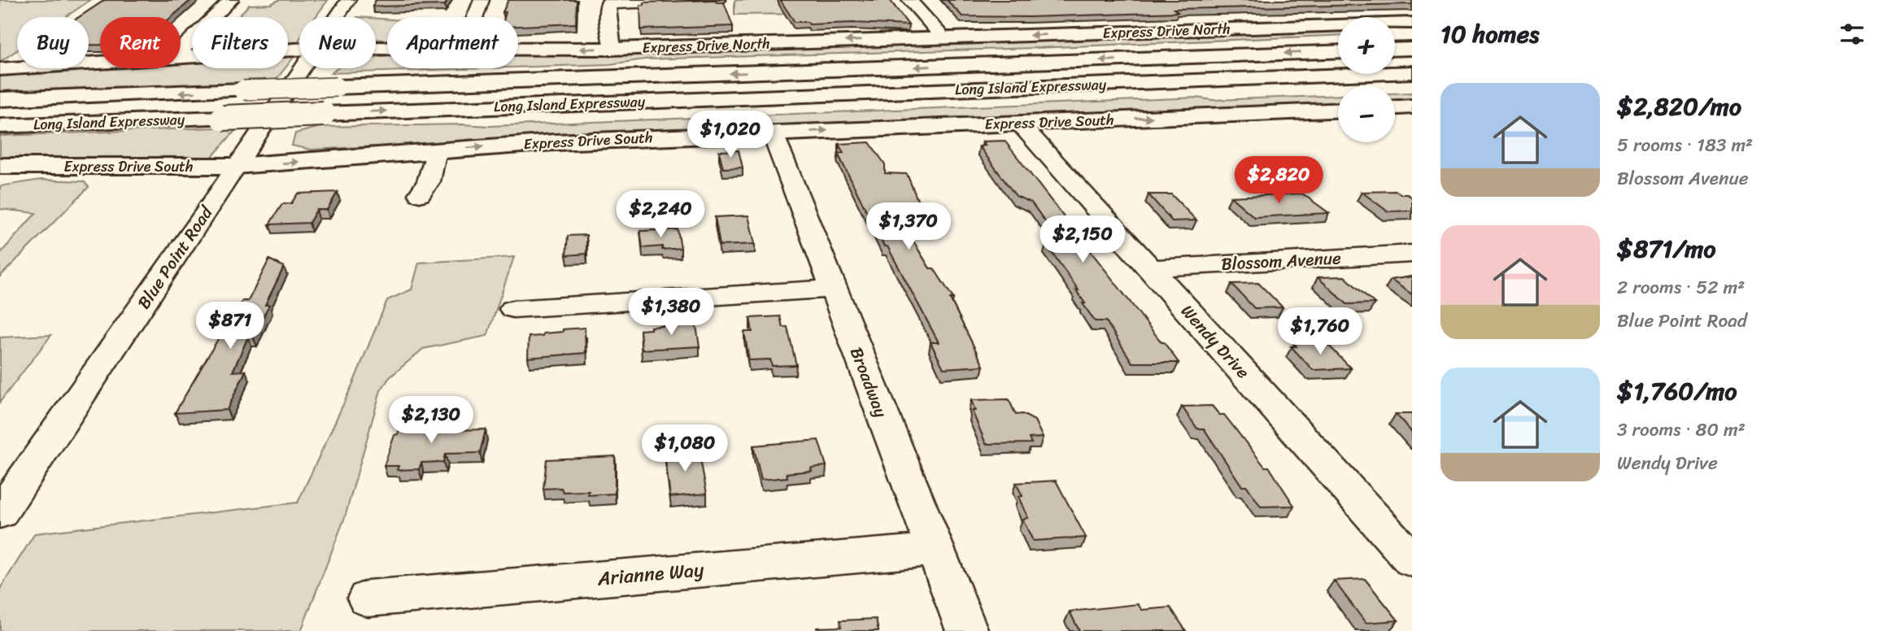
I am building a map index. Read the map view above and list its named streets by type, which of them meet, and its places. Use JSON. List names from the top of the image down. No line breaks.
{"streets":{"main road":["Express Drive North","Long Island Expressway","Express Drive South"],"street":["Blue Point Road","Blossom Avenue","Wendy Drive","Broadway","Arianne Way"]},"crossings":[["Express Drive South","Blue Point Road"],["Express Drive South","Wendy Drive"],["Express Drive South","Broadway"],["Blossom Avenue","Wendy Drive"],["Broadway","Arianne Way"]],"one_way":["Express Drive North","Express Drive South"],"page":{"heading":"10 homes","map_buttons":["+","−"],"chip":["Buy","Rent","Filters","New","Apartment"],"list":[{"name":"$2,820/mo","note":"5 rooms · 183 m² · Blossom Avenue"},{"name":"$871/mo","note":"2 rooms · 52 m² · Blue Point Road"},{"name":"$1,760/mo","note":"3 rooms · 80 m² · Wendy Drive"}],"price":["$1,020","$2,820","$2,240","$1,370","$2,150","$1,380","$871","$1,760","$2,130","$1,080"]}}
